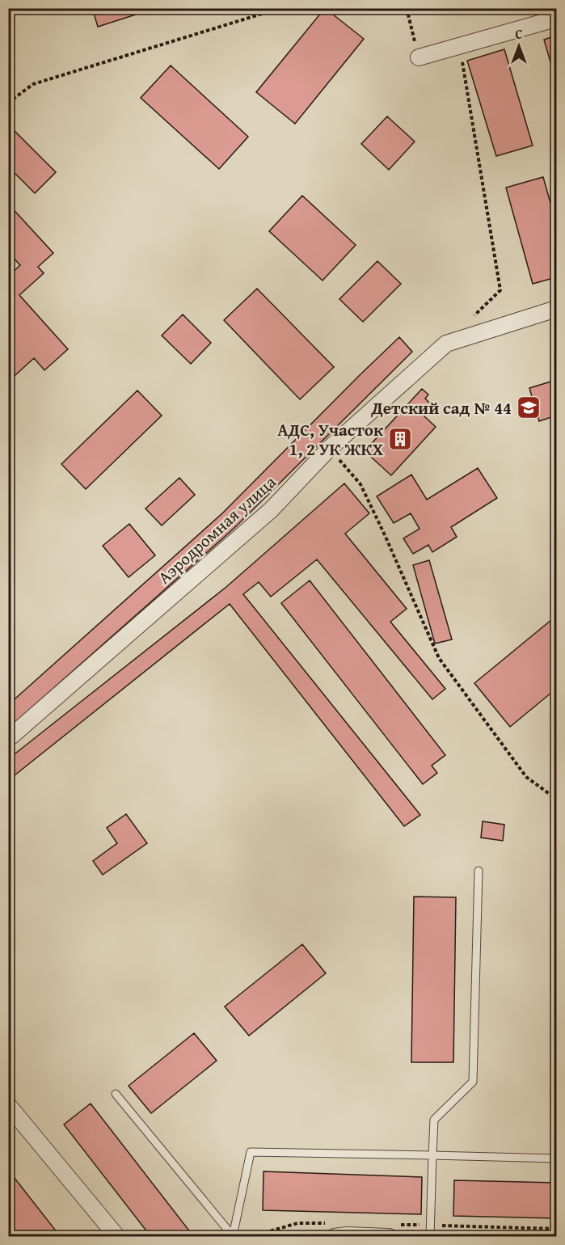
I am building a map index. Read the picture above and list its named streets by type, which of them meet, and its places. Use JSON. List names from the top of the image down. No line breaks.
{"streets":{"street":["Аэродромная улица"]},"places":{"school or university":["Детский сад № 44"],"building":["АДС, Участок 1, 2 УК ЖКХ"]},"north":"top"}
